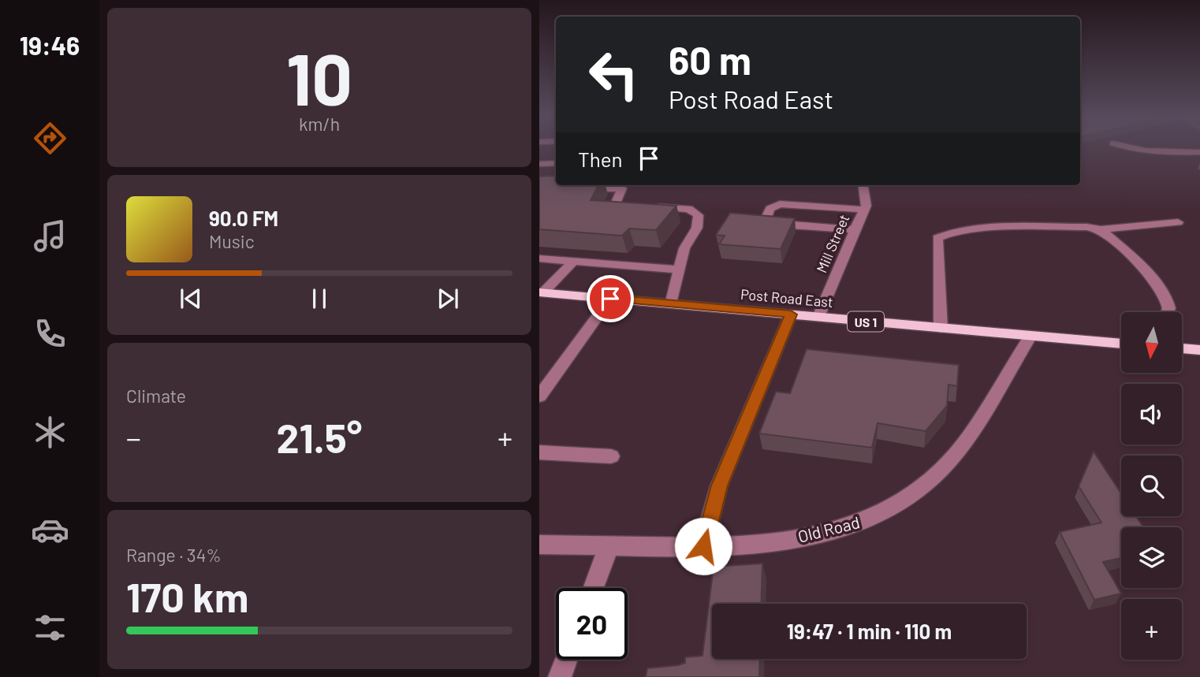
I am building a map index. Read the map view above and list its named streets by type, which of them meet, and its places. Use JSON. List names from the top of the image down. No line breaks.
{"streets":{"main road":["Post Road East","US 1"],"street":["Mill Street","Old Road"]},"crossings":[["Mill Street","Post Road East"],["Post Road East","Old Road"]],"north":"bottom","page":{"tabs":"19:46","tile":[["10","km/h"],"Climate",["Range · 34%","170 km"]],"turn":["60 m","Post Road East"],"then":"Then","song":["90.0 FM","Music"],"map_buttons":"+","heat":["−","21.5°","+"],"limit":"20","trip":"19:47 · 1 min · 110 m"}}
